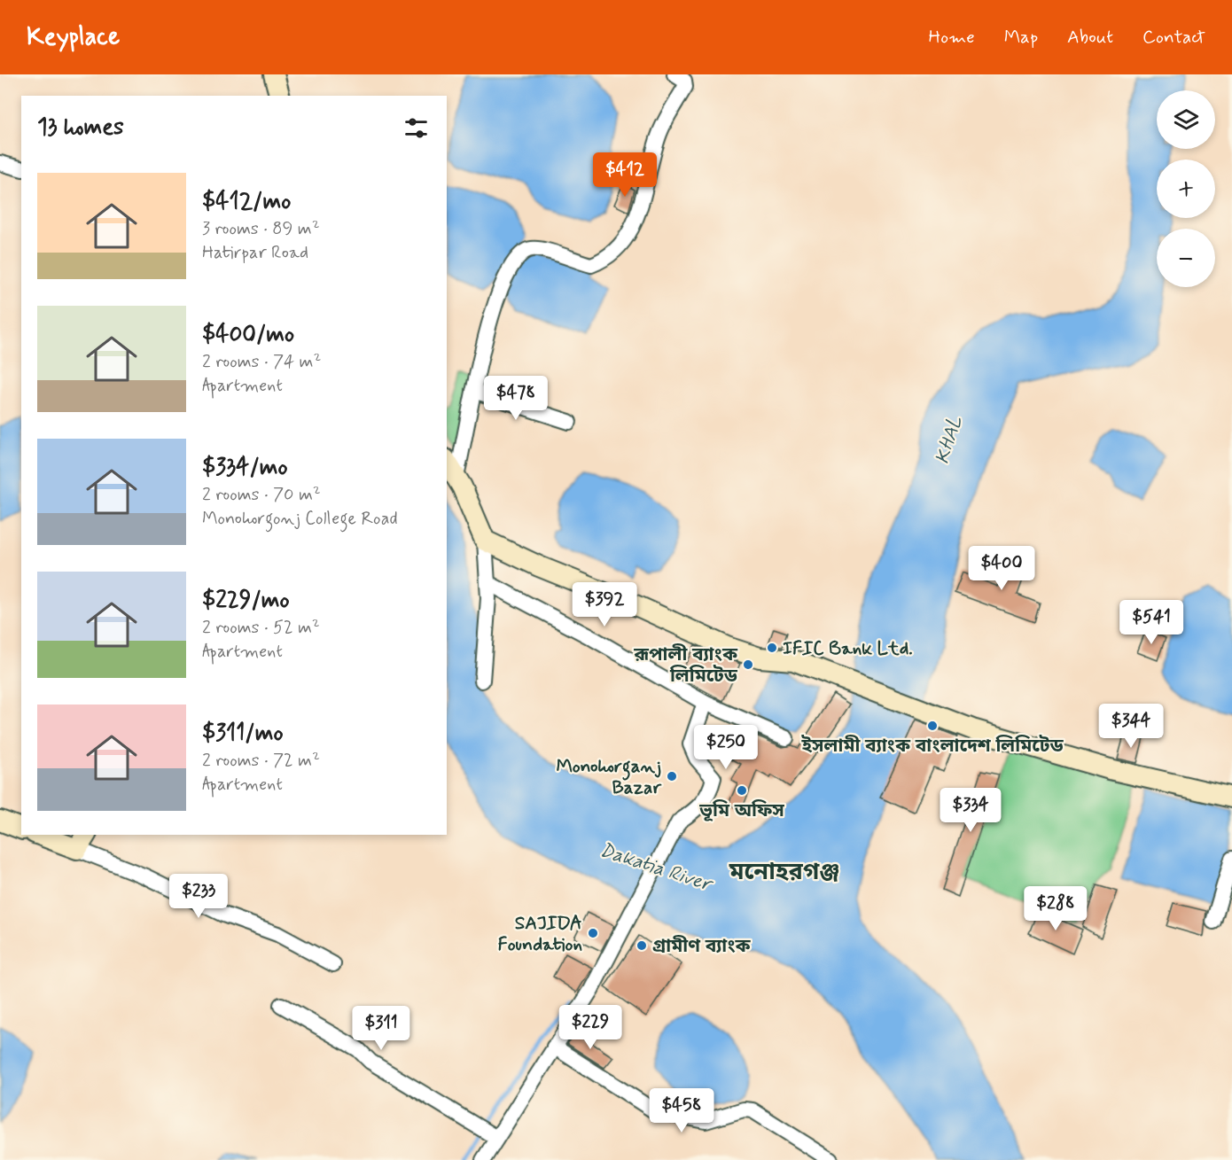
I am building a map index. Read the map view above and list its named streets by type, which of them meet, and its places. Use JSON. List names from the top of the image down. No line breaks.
{"districts":["মনোহরগঞ্জ"],"water":["KHAL","Dakatia River"],"places":["IFIC Bank Ltd.","রূপালী ব্যাংক লিমিটেড","ইসলামী ব্যাংক বাংলাদেশ লিমিটেড","Monohorganj Bazar","ভূমি অফিস","SAJIDA Foundation","গ্রামীণ ব্যাংক"],"page":{"header":"Keyplace","nav":["Home","Map","About","Contact"],"map_buttons":["+","−"],"heading":"13 homes","price":["$412","$478","$400","$392","$541","$344","$250","$334","$233","$288","$229","$311","$458"],"list":[{"name":"$412/mo","note":"3 rooms · 89 m² · Hatirpar Road"},{"name":"$400/mo","note":"2 rooms · 74 m² · Apartment"},{"name":"$334/mo","note":"2 rooms · 70 m² · Monohorgonj College Road"},{"name":"$229/mo","note":"2 rooms · 52 m² · Apartment"},{"name":"$311/mo","note":"2 rooms · 72 m² · Apartment"}]}}
